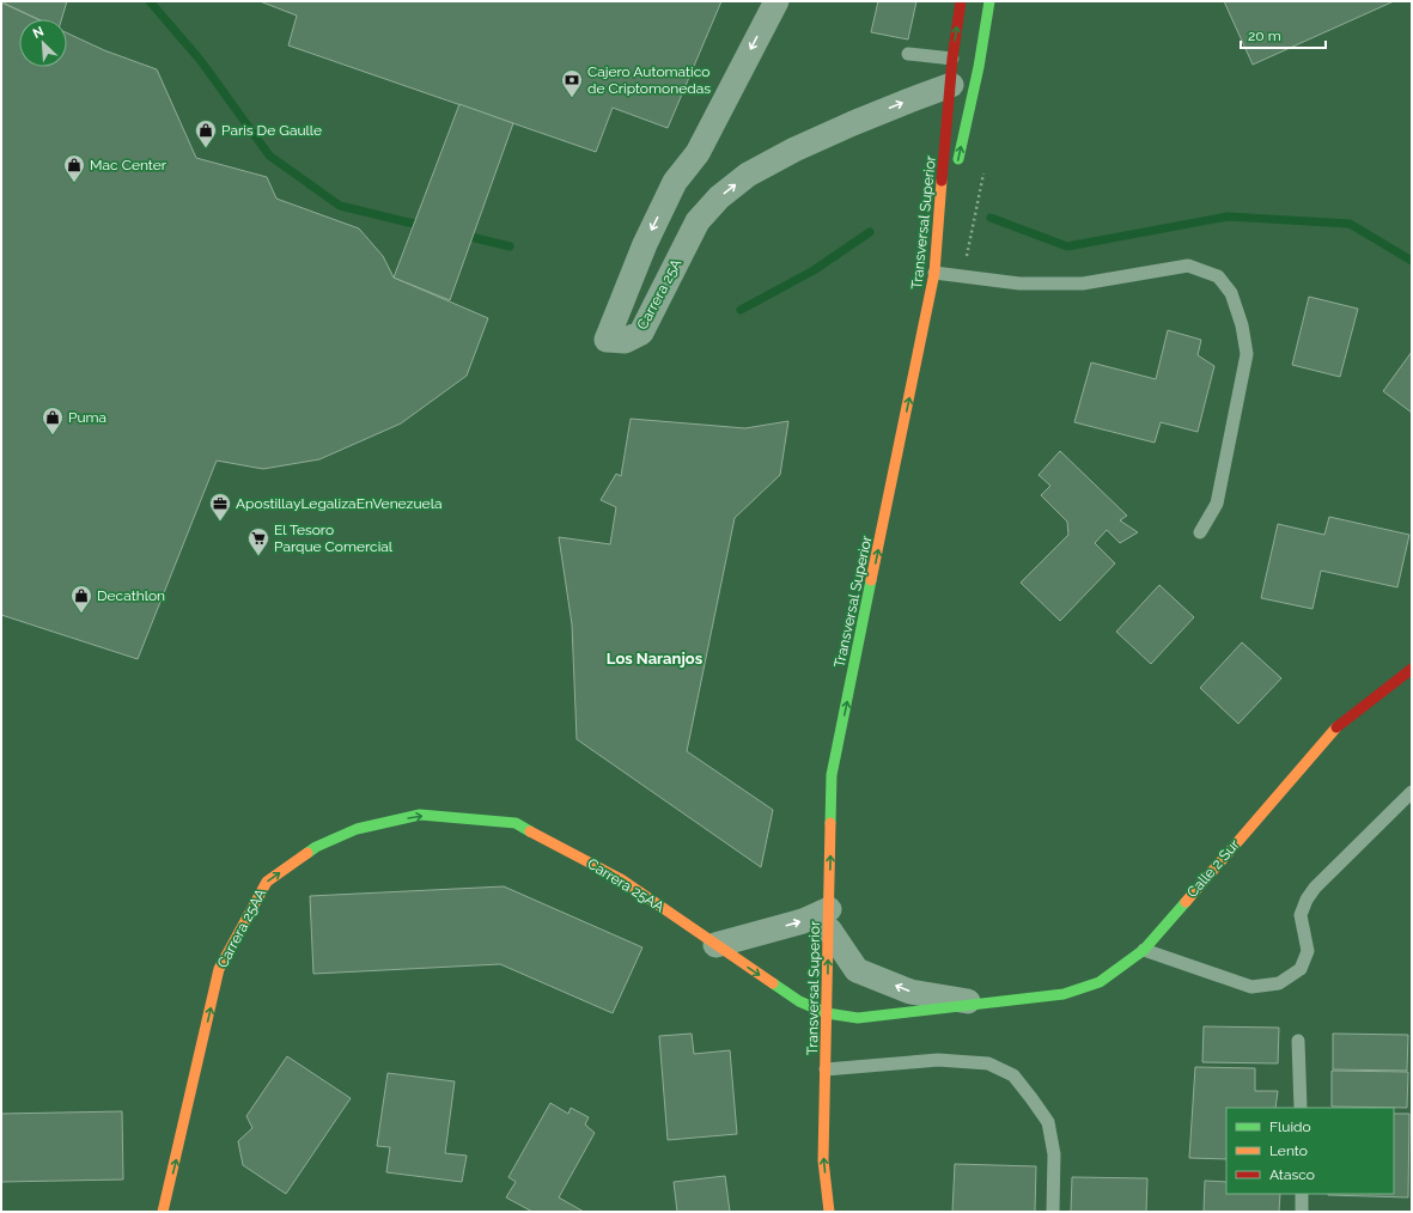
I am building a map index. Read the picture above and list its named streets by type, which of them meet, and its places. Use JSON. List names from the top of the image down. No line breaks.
{"streets":{"street":["Transversal Superior","Carrera 25A","Calle 2 Sur","Carrera 25AA"]},"crossings":[["Transversal Superior","Carrera 25A"],["Transversal Superior","Calle 2 Sur"],["Transversal Superior","Carrera 25AA"],["Calle 2 Sur","Carrera 25AA"]],"one_way":["Transversal Superior"],"districts":["Los Naranjos"],"places":{"bank":["Cajero Automatico de Criptomonedas"],"shop":["Paris De Gaulle","Mac Center","Puma","Decathlon"],"office":["ApostillayLegalizaEnVenezuela"],"supermarket":["El Tesoro Parque Comercial"]},"legend":["Fluido","Lento","Atasco"],"scale_bar":"20 m","north":"top left"}
